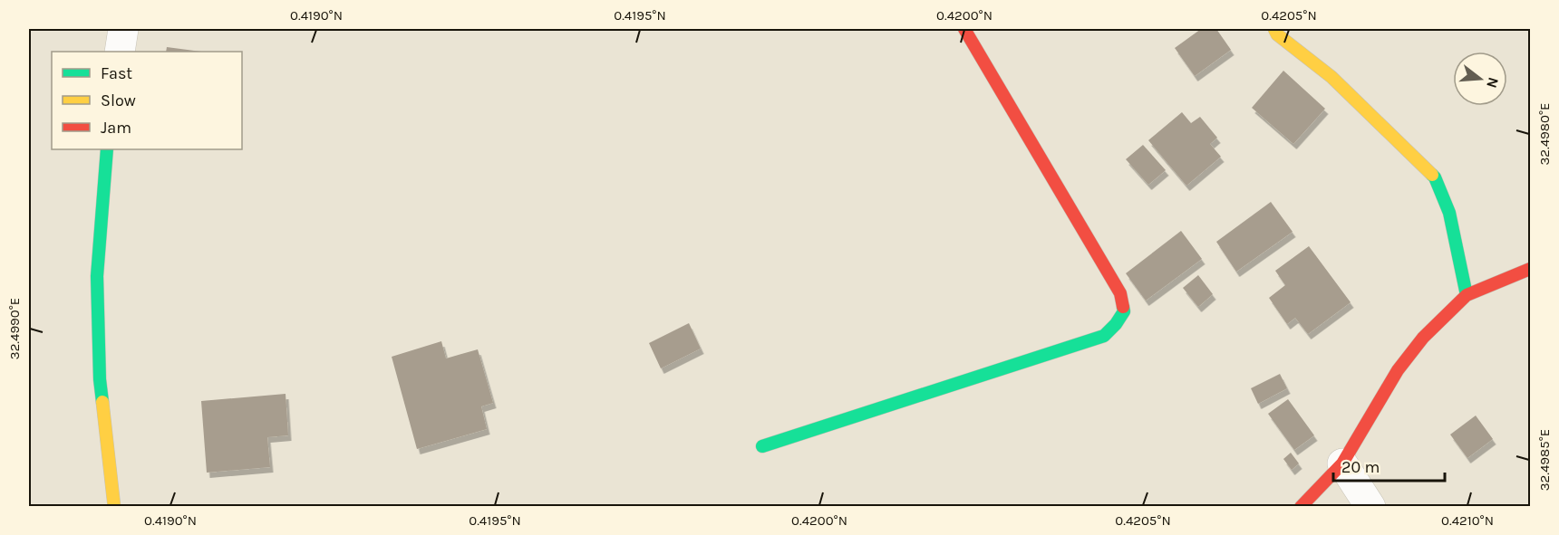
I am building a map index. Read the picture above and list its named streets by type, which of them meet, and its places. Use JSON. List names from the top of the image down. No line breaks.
{"legend":["Fast","Slow","Jam"],"scale_bar":"20 m","north":"right","coordinates":["0.4190°N","0.4195°N","0.4200°N","0.4205°N","32.4980°E","32.4990°E","32.4985°E","0.4210°N"]}
